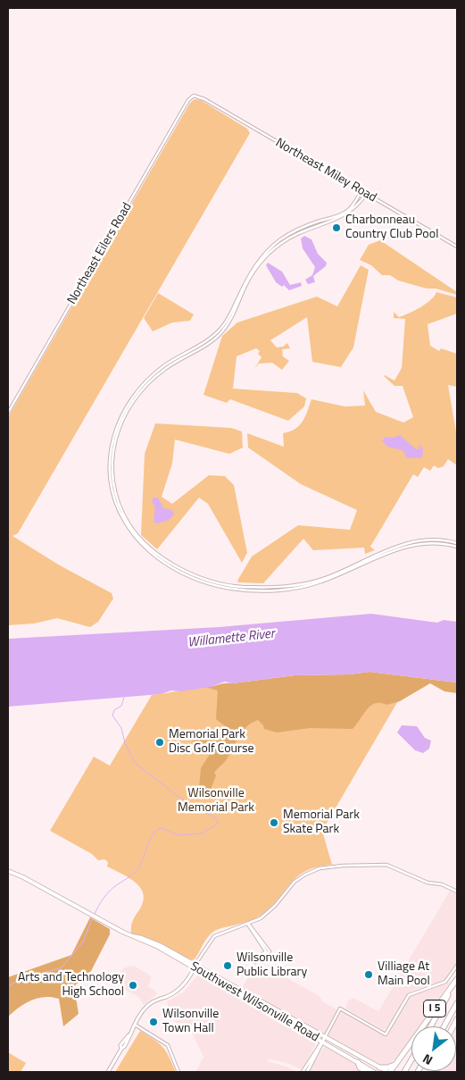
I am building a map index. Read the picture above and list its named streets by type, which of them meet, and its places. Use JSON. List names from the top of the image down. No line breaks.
{"streets":{"highway":["I 5"],"main road":["Southwest Wilsonville Road"],"street":["Northeast Miley Road","Northeast Eilers Road"]},"crossings":[["Northeast Miley Road","Northeast Eilers Road"],["Southwest Wilsonville Road","I 5"]],"water":["Willamette River"],"parks":["Wilsonville Memorial Park"],"places":["Charbonneau Country Club Pool","Memorial Park Disc Golf Course","Memorial Park Skate Park","Wilsonville Public Library","Villiage At Main Pool","Arts and Technology High School","Wilsonville Town Hall"],"north":"bottom left"}
